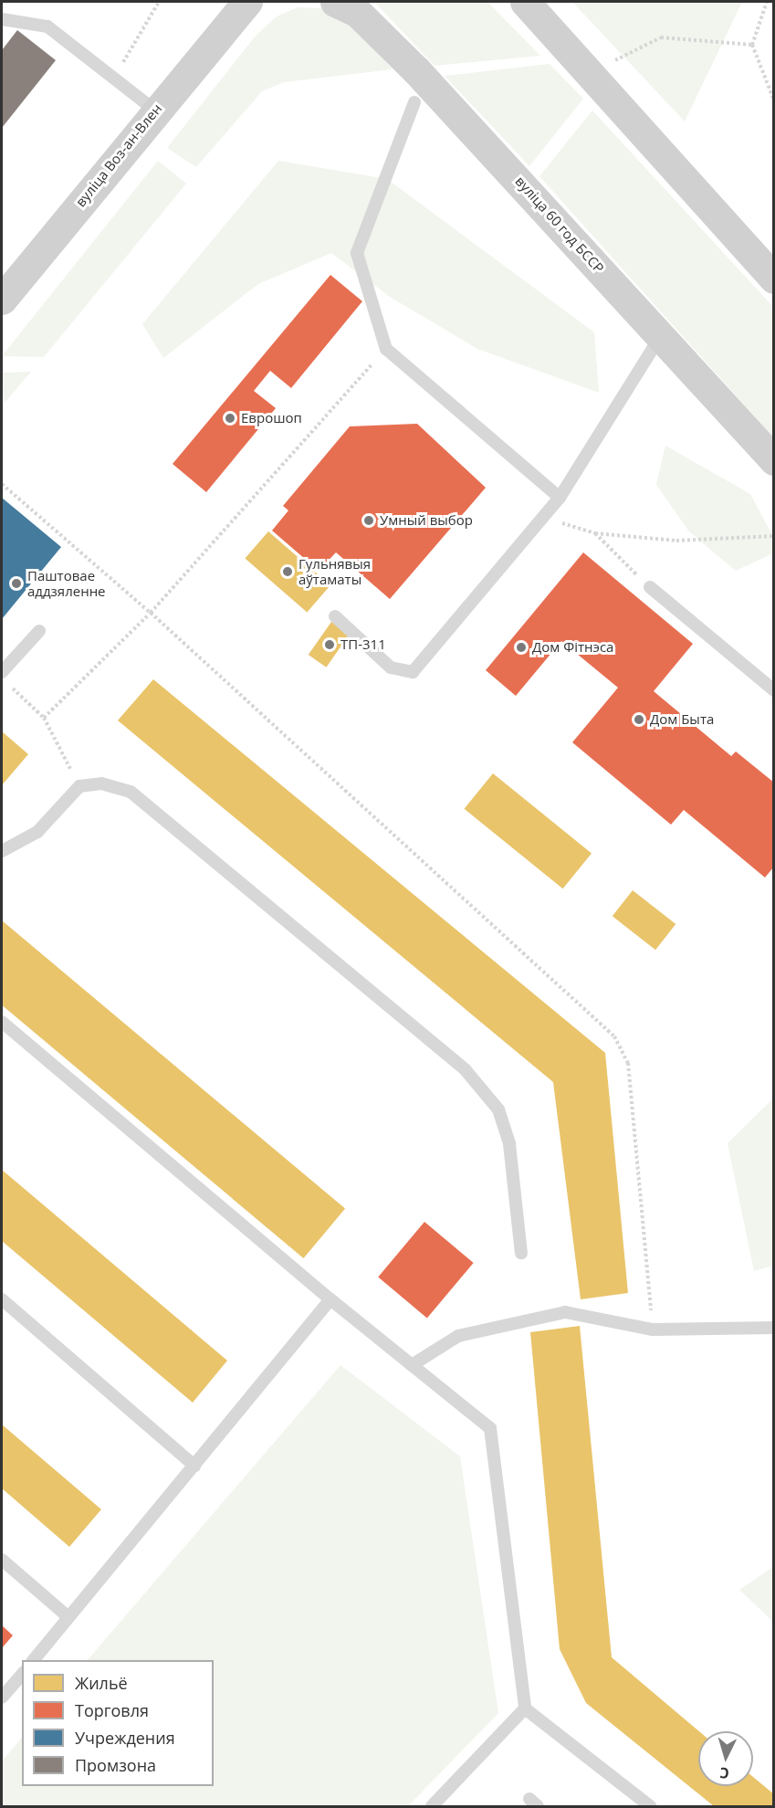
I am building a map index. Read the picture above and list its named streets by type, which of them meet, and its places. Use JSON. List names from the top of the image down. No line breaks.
{"streets":{"main road":["вуліца Воз-ан-Влен","вуліца 60 год БССР"]},"places":["Еврошоп","Умный выбор","Гульнявыя аўтаматы","Паштовае аддзяленне","ТП-311","Дом Фітнэса","Дом Быта"],"legend":["Жильё","Торговля","Учреждения","Промзона"],"north":"bottom"}
